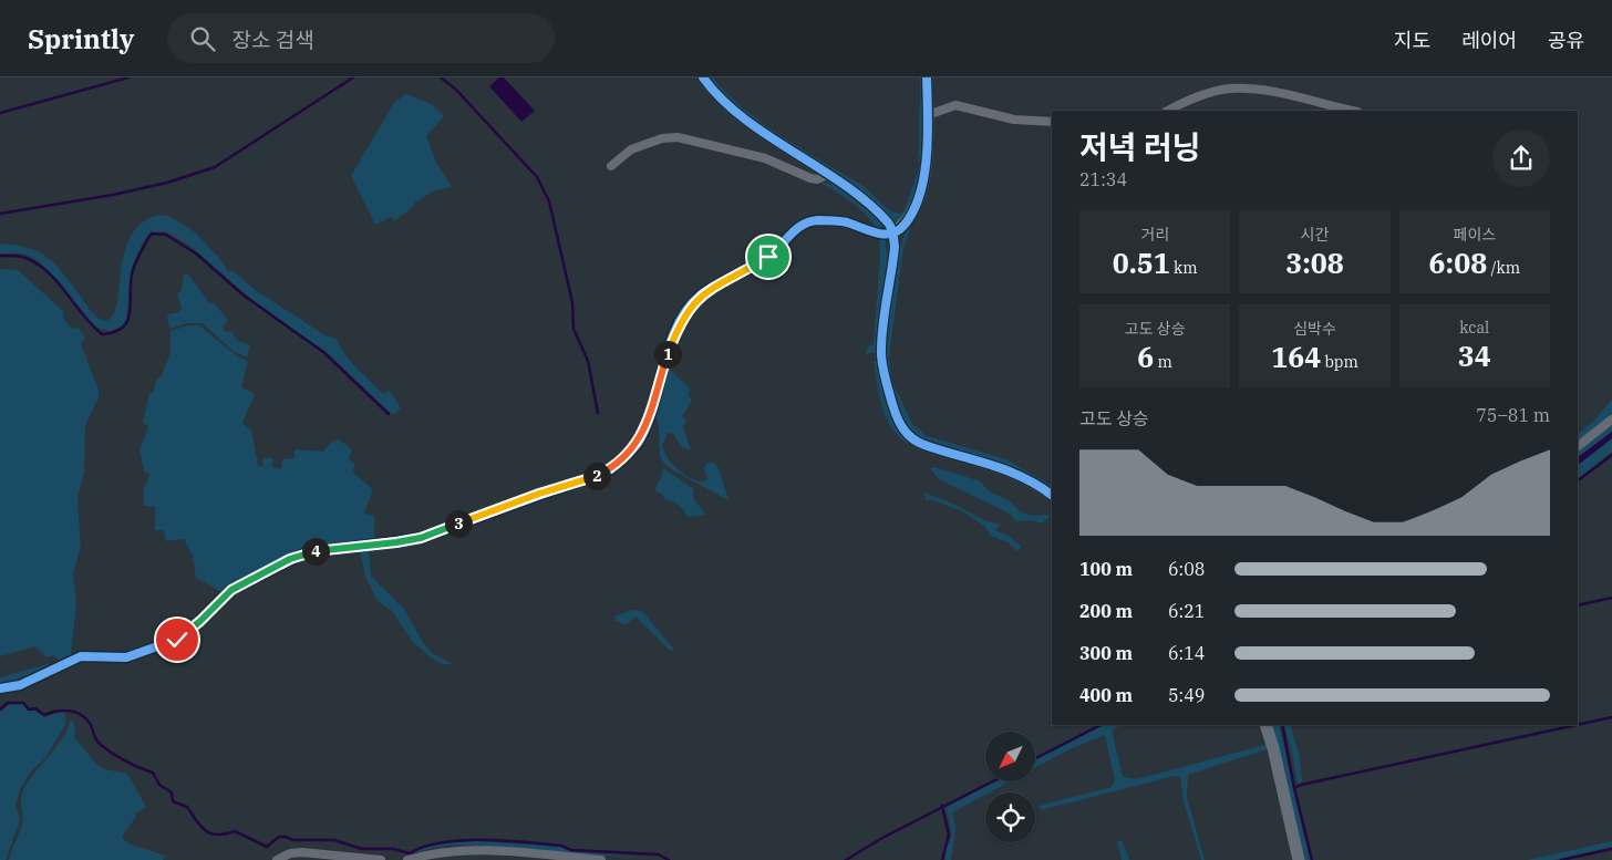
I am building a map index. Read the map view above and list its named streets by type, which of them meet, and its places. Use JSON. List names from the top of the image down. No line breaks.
{"north":"bottom left","page":{"header":"Sprintly","search":"장소 검색","nav":["지도","레이어","공유"],"heading":["저녁 러닝","21:34"],"stats":[["거리","0.51 km"],["시간","3:08"],["페이스","6:08 /km"],["고도 상승","6 m"],["심박수","164 bpm"],["kcal","34"]],"pins":["1","2","3","4"],"chart":["고도 상승","75–81 m"],"list":[{"name":"100 m","note":"6:08"},{"name":"200 m","note":"6:21"},{"name":"300 m","note":"6:14"},{"name":"400 m","note":"5:49"}]}}
